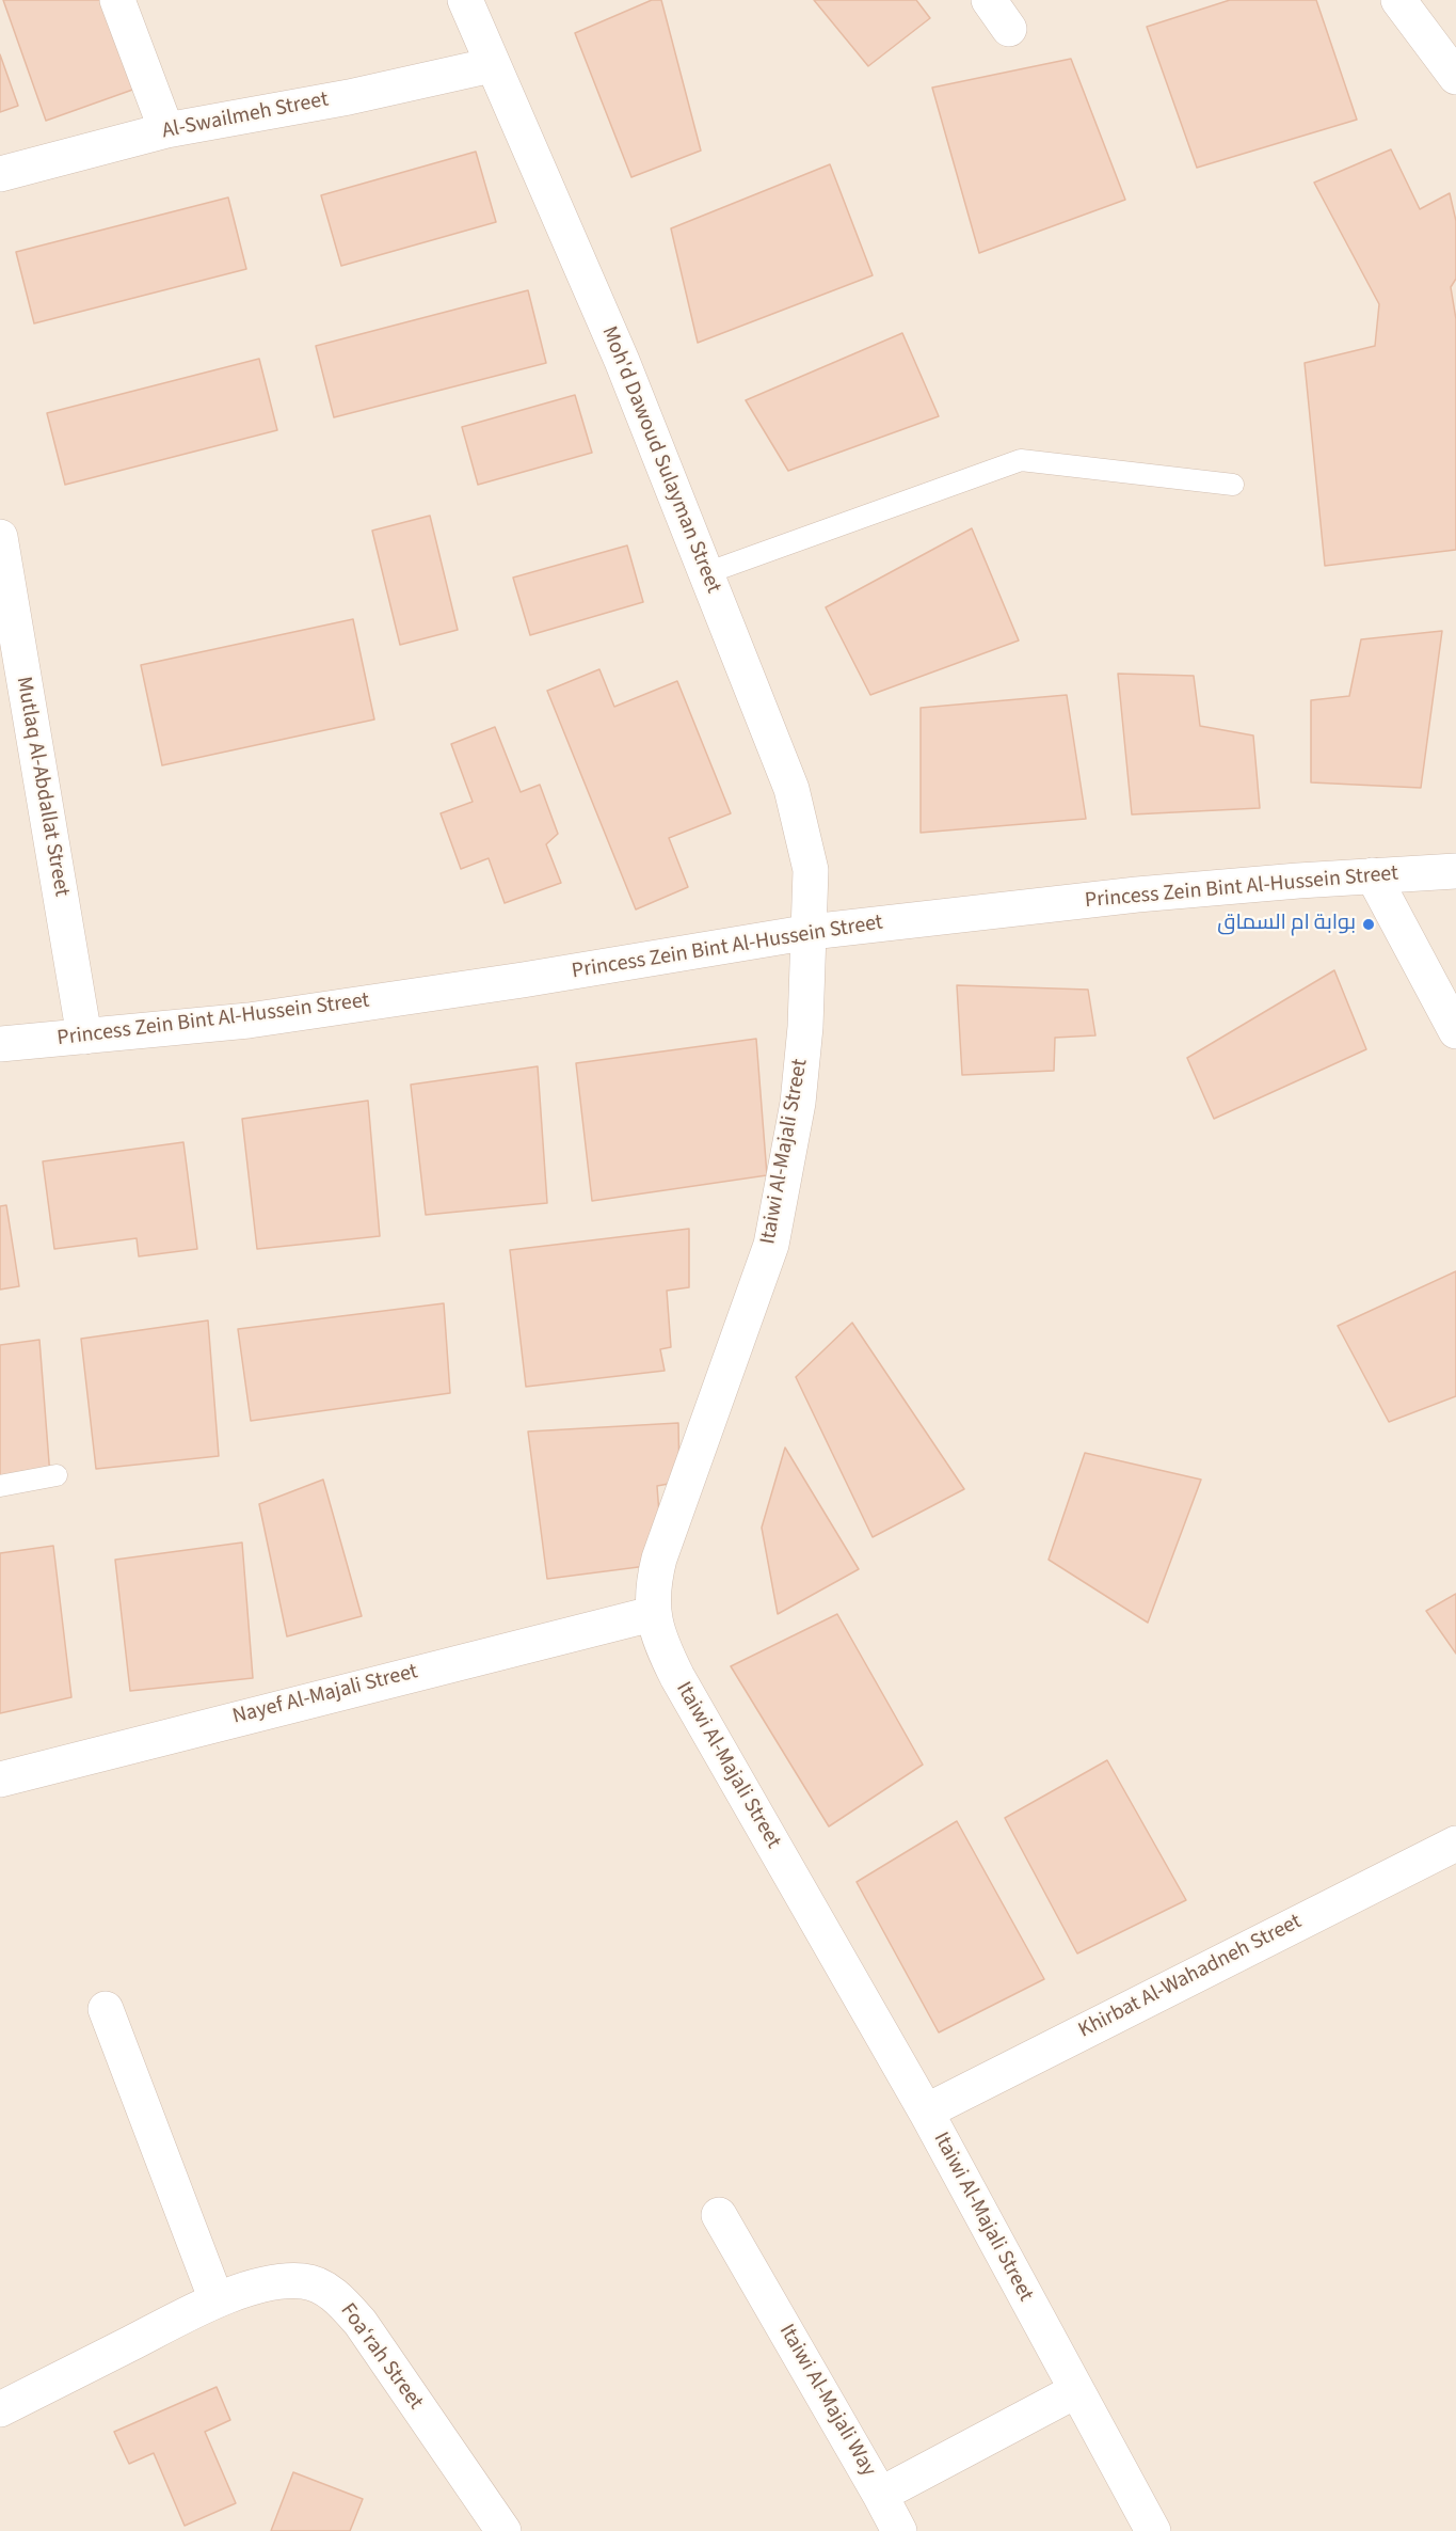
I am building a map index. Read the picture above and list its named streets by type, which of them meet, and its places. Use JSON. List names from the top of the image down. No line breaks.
{"streets":{"street":["Al-Swailmeh Street","Moh'd Dawoud Sulayman Street","Mutlaq Al-Abdallat Street","Princess Zein Bint Al-Hussein Street","Itaiwi Al-Majali Street","Nayef Al-Majali Street","Khirbat Al-Wahadneh Street","Foa‘rah Street","Itaiwi Al-Majali Way"]},"crossings":[["Al-Swailmeh Street","Moh'd Dawoud Sulayman Street"],["Moh'd Dawoud Sulayman Street","Princess Zein Bint Al-Hussein Street"],["Moh'd Dawoud Sulayman Street","Itaiwi Al-Majali Street"],["Mutlaq Al-Abdallat Street","Princess Zein Bint Al-Hussein Street"],["Princess Zein Bint Al-Hussein Street","Itaiwi Al-Majali Street"],["Itaiwi Al-Majali Street","Nayef Al-Majali Street"],["Itaiwi Al-Majali Street","Khirbat Al-Wahadneh Street"],["Itaiwi Al-Majali Street","Itaiwi Al-Majali Way"]],"places":["بوابة ام السماق"]}
